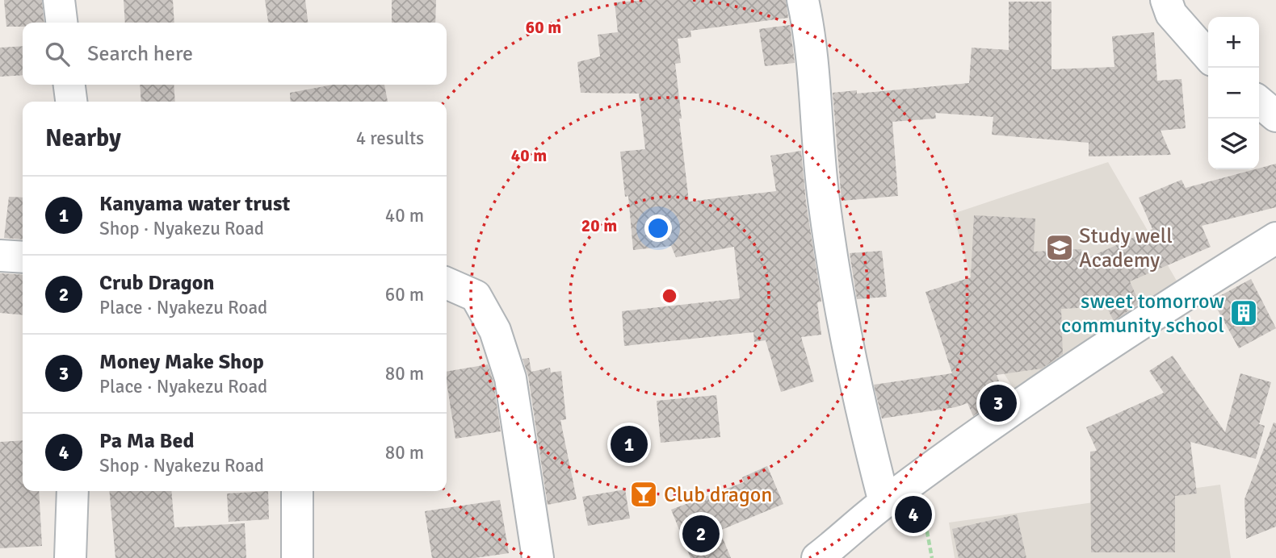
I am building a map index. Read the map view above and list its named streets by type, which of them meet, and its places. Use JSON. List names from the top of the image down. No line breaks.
{"places":{"school or university":["Study well Academy"],"building":["sweet tomorrow community school"],"bar":["Club dragon"]},"page":{"map_buttons":["+","−"],"search":"Search here","heading":["Nearby","4 results"],"list":[{"mark":"1","name":"Kanyama water trust","note":"Shop · Nyakezu Road","value":"40 m"},{"mark":"2","name":"Crub Dragon","note":"Place · Nyakezu Road","value":"60 m"},{"mark":"3","name":"Money Make Shop","note":"Place · Nyakezu Road","value":"80 m"},{"mark":"4","name":"Pa Ma Bed","note":"Shop · Nyakezu Road","value":"80 m"}],"pins":["3","1","4","2"]},"rings":["60 m","40 m","20 m"]}
